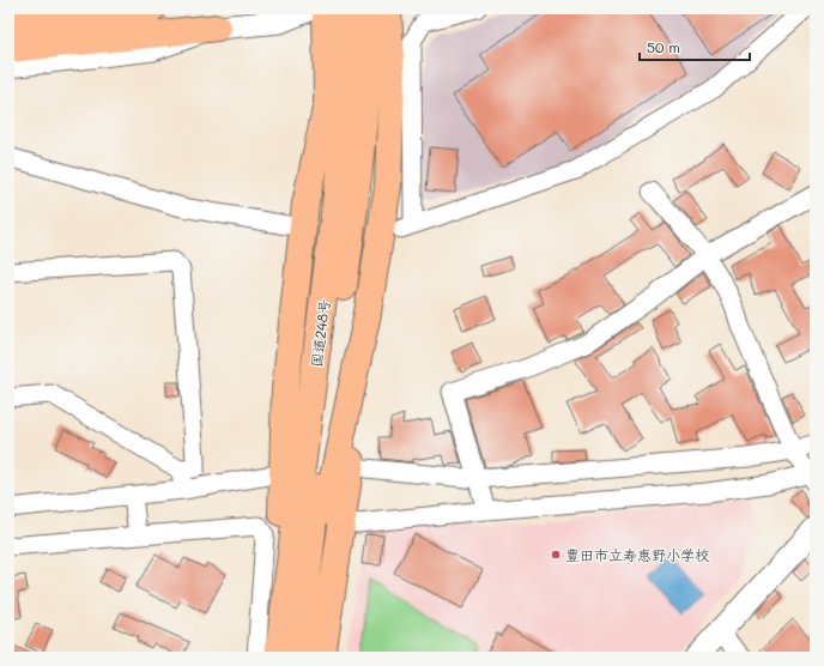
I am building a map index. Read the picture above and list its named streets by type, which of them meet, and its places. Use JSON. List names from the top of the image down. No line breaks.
{"streets":{"highway":["国道248号"]},"places":["豊田市立寿恵野小学校"],"scale_bar":"50 m"}
